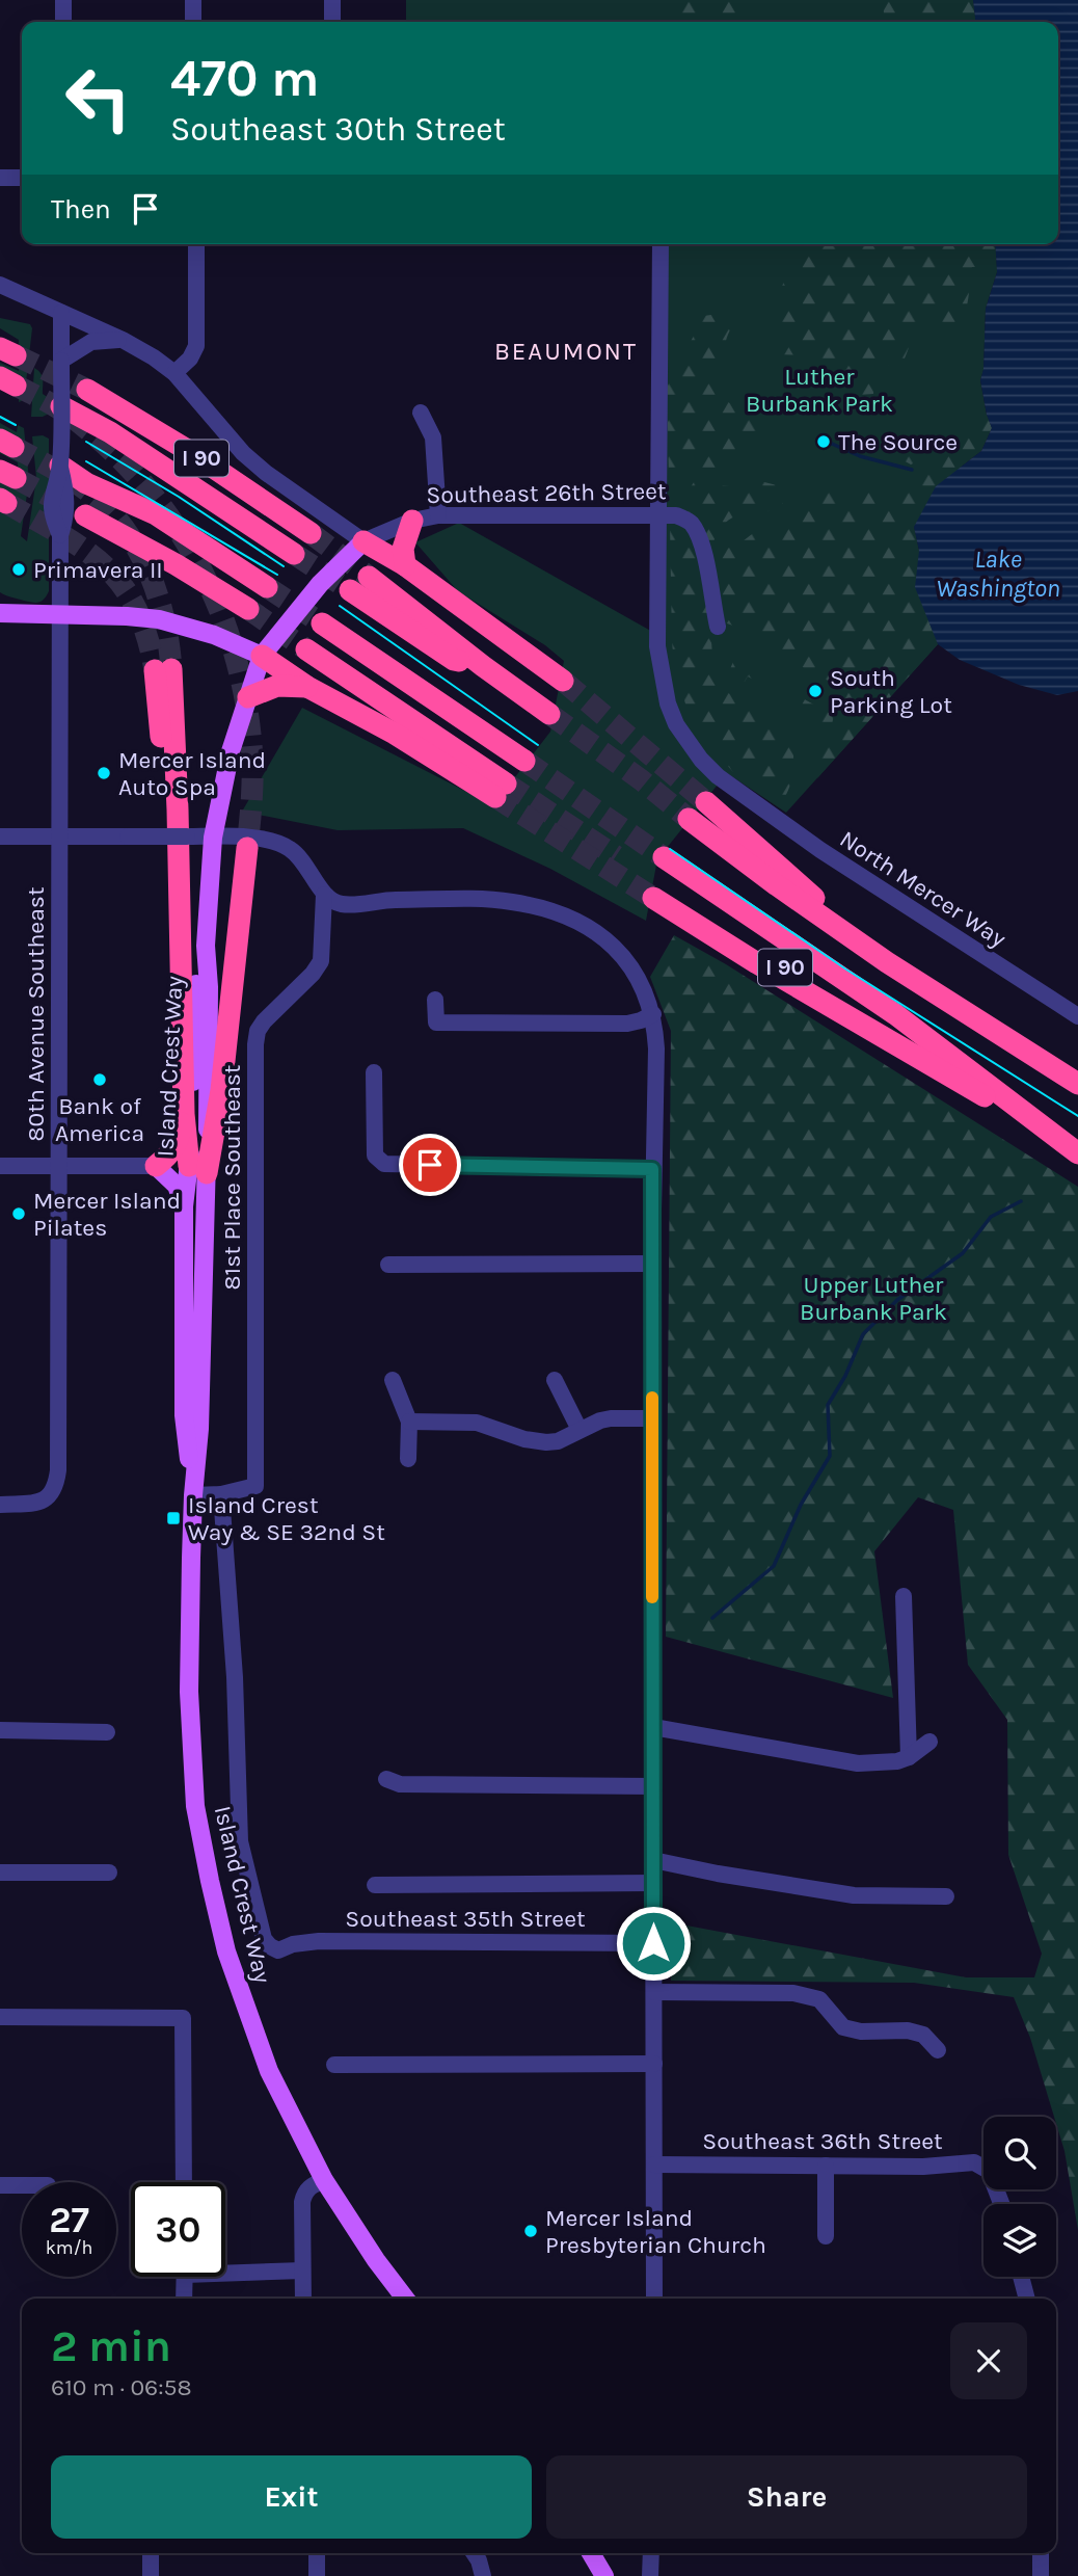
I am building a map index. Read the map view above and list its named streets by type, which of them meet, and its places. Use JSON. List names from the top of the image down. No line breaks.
{"streets":{"highway":["I 90"],"main road":["Southeast 26th Street","Island Crest Way"],"street":["North Mercer Way","80th Avenue Southeast","81st Place Southeast","Southeast 35th Street","Southeast 36th Street"]},"crossings":[["Southeast 26th Street","North Mercer Way"],["Southeast 26th Street","Island Crest Way"],["81st Place Southeast","Southeast 35th Street"]],"districts":["BEAUMONT"],"water":["Lake Washington"],"parks":["Luther Burbank Park","Upper Luther Burbank Park"],"places":{"other":["The Source","Primavera II","South Parking Lot","Mercer Island Auto Spa","Bank of America","Mercer Island Pilates","Mercer Island Presbyterian Church"],"transit":["Island Crest Way & SE 32nd St"]},"page":{"turn":["470 m","Southeast 30th Street"],"then":"Then","speed":"27 km/h","limit":"30","heading":["2 min","610 m · 06:58"],"buttons":["Exit","Share"]}}
